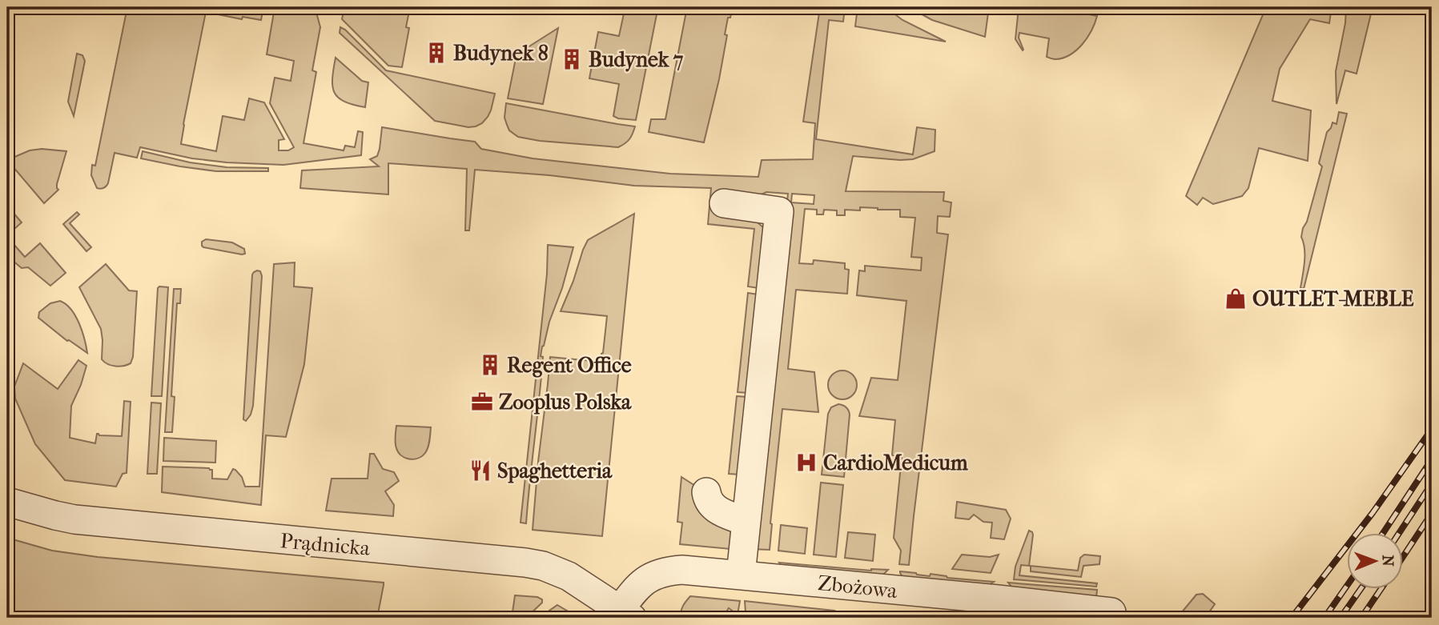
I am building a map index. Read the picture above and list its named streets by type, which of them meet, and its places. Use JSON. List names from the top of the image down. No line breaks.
{"streets":{"street":["Prądnicka","Zbożowa"]},"crossings":[["Prądnicka","Zbożowa"]],"places":{"building":["Budynek 8","Budynek 7","Regent Office"],"shop":["OUTLET-MEBLE"],"office":["Zooplus Polska"],"hospital":["CardioMedicum"],"restaurant":["Spaghetteria"]},"north":"right"}
